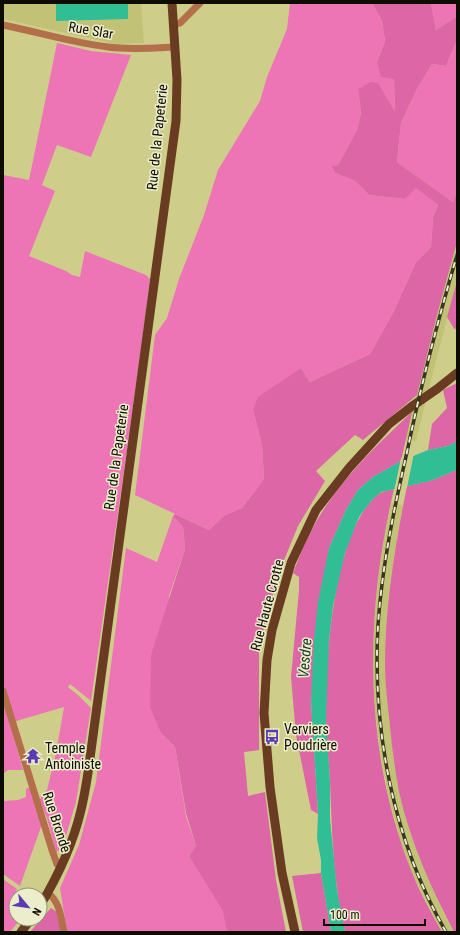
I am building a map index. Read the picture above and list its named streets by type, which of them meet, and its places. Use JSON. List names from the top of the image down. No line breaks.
{"streets":{"main road":["Rue de la Papeterie","Rue Haute Crotte"],"street":["Rue Slar","Rue Bronde"]},"crossings":[["Rue Slar","Rue de la Papeterie"],["Rue de la Papeterie","Rue Bronde"]],"water":["Vesdre"],"places":{"bus stop":["Verviers Poudrière"],"temple":["Temple Antoiniste"]},"scale_bar":"100 m","north":"bottom right"}
